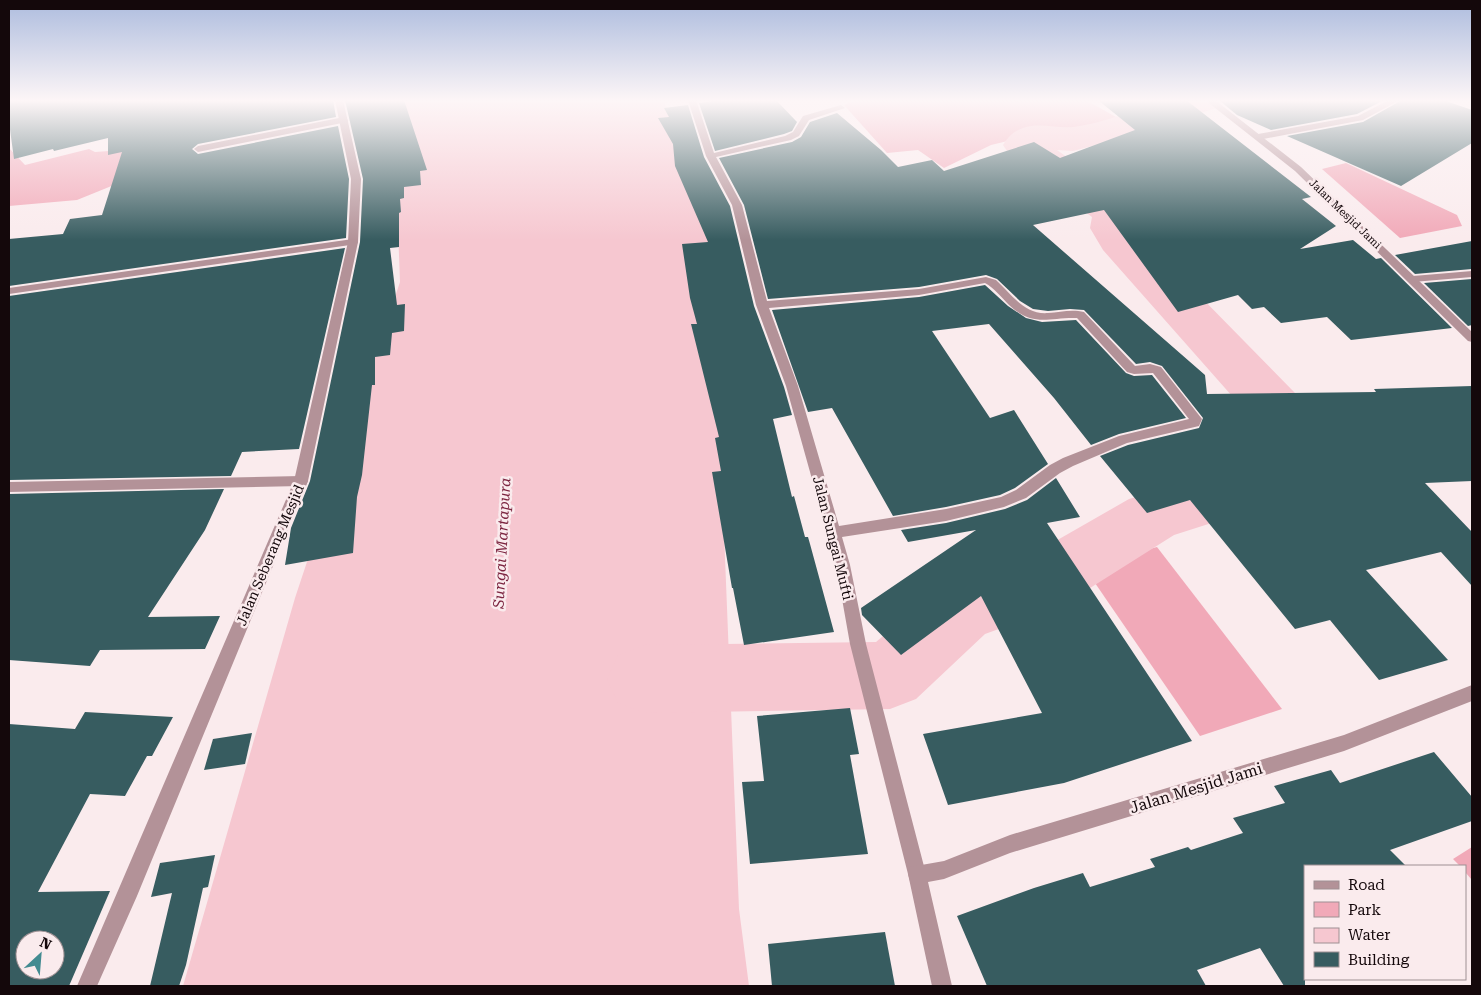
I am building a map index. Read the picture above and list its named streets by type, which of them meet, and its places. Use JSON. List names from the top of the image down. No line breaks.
{"streets":{"street":["Jalan Mesjid Jami","Jalan Sungai Mufti","Jalan Seberang Mesjid"]},"crossings":[["Jalan Mesjid Jami","Jalan Sungai Mufti"]],"water":["Sungai Martapura"],"legend":["Road","Park","Water","Building"],"north":"top right"}
